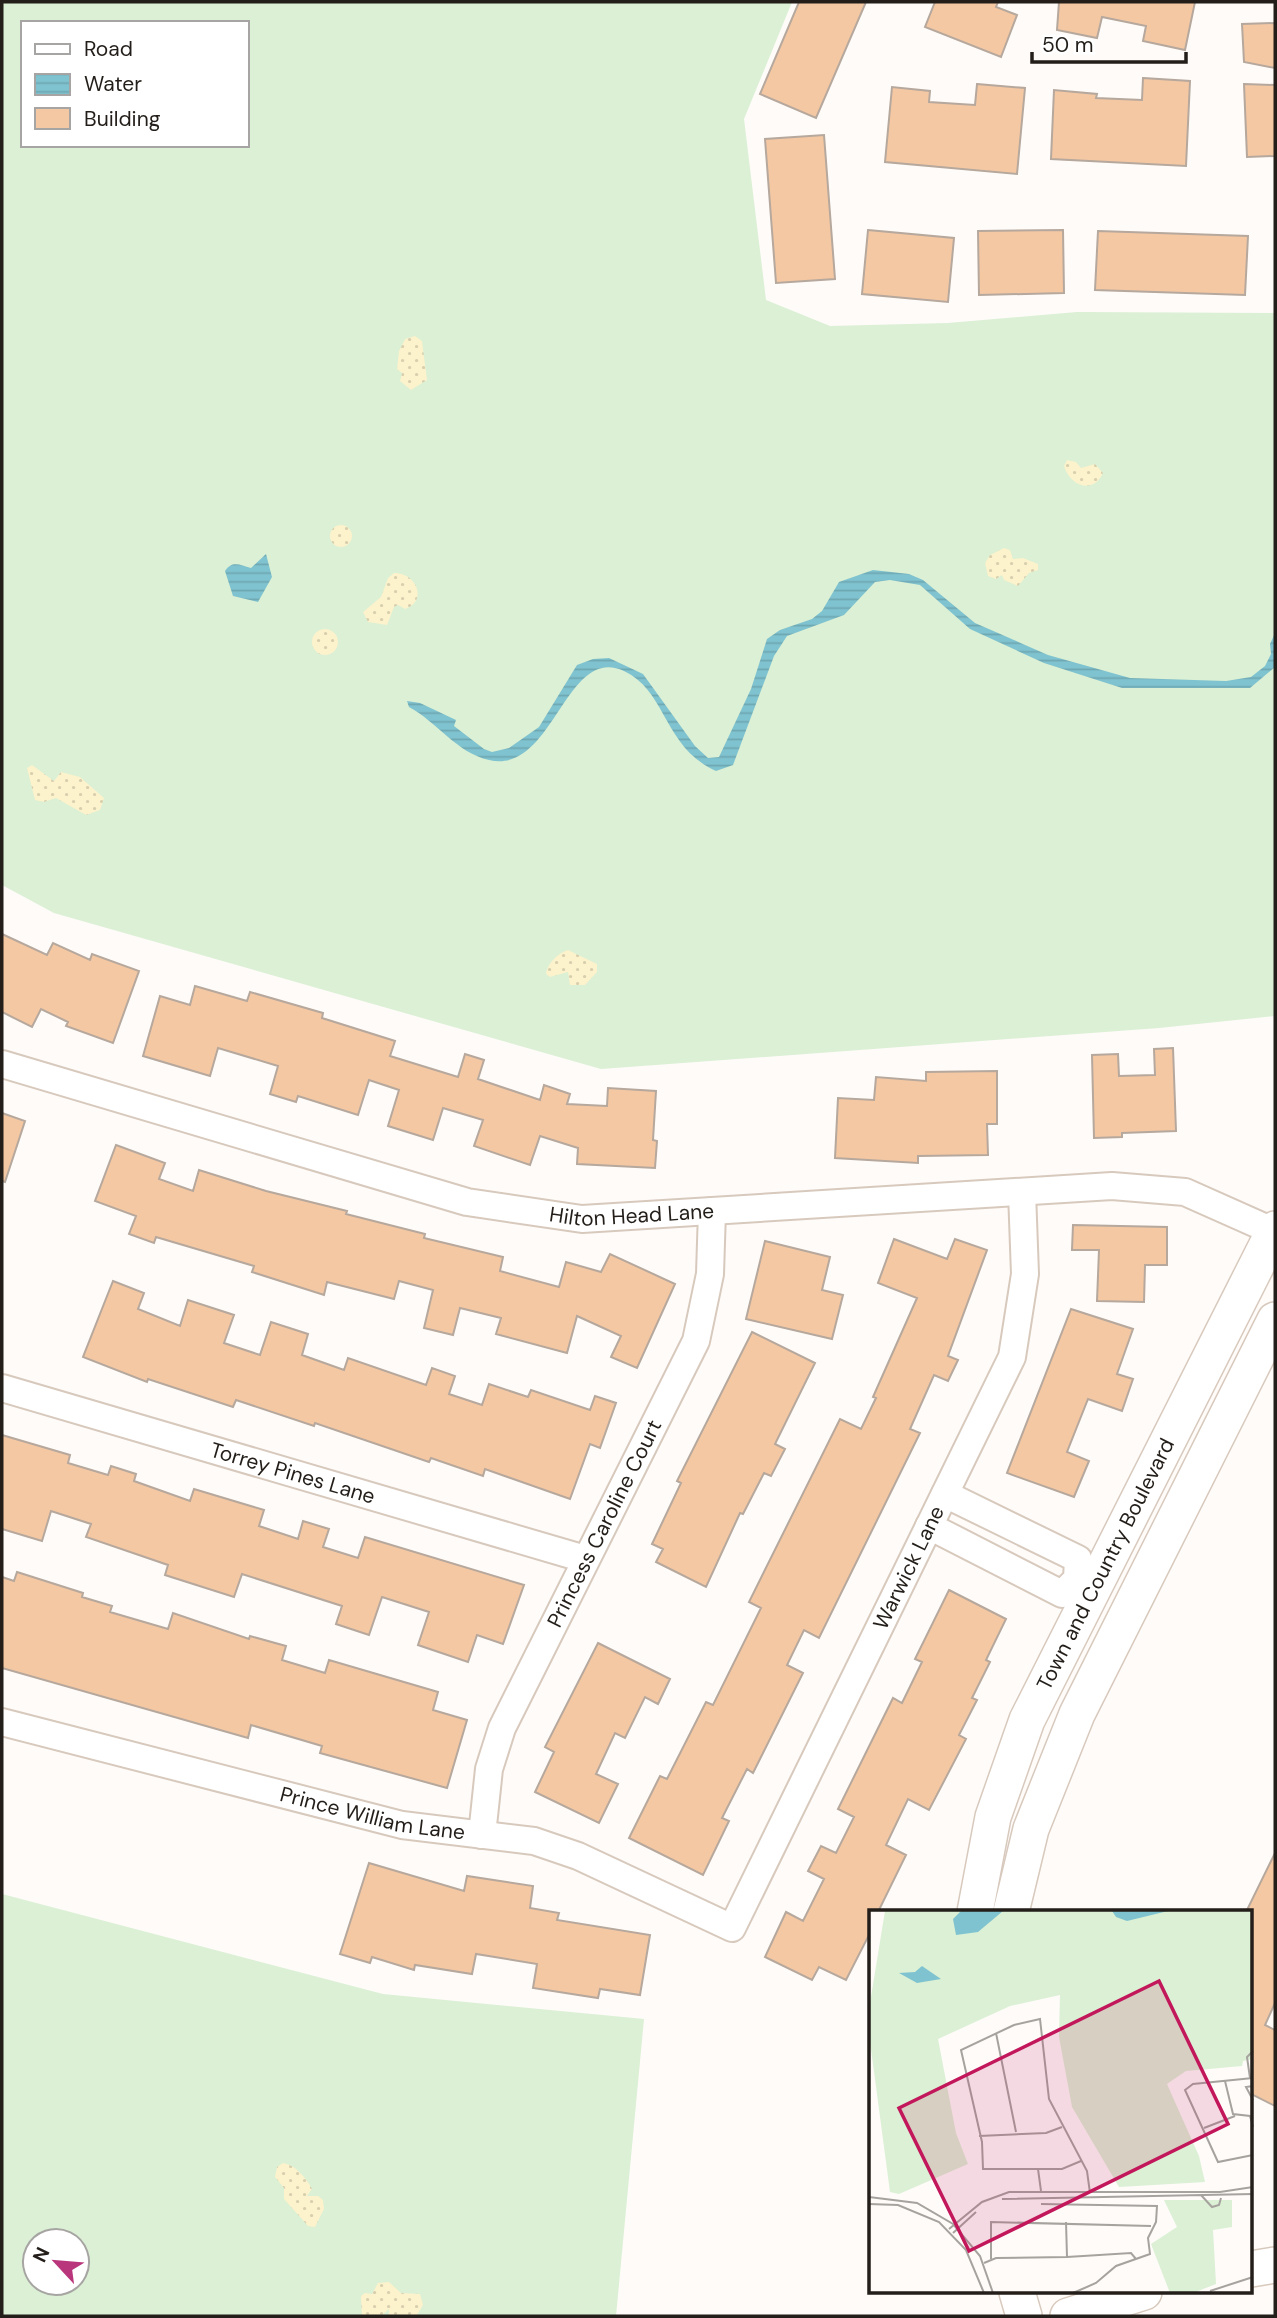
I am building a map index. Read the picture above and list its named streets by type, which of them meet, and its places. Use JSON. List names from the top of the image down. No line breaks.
{"streets":{"main road":["Town and Country Boulevard"],"street":["Hilton Head Lane","Torrey Pines Lane","Princess Caroline Court","Warwick Lane","Prince William Lane"]},"crossings":[["Hilton Head Lane","Princess Caroline Court"],["Hilton Head Lane","Town and Country Boulevard"],["Hilton Head Lane","Warwick Lane"],["Torrey Pines Lane","Princess Caroline Court"],["Princess Caroline Court","Prince William Lane"],["Warwick Lane","Prince William Lane"]],"legend":["Road","Water","Building"],"scale_bar":"50 m","north":"top left"}
